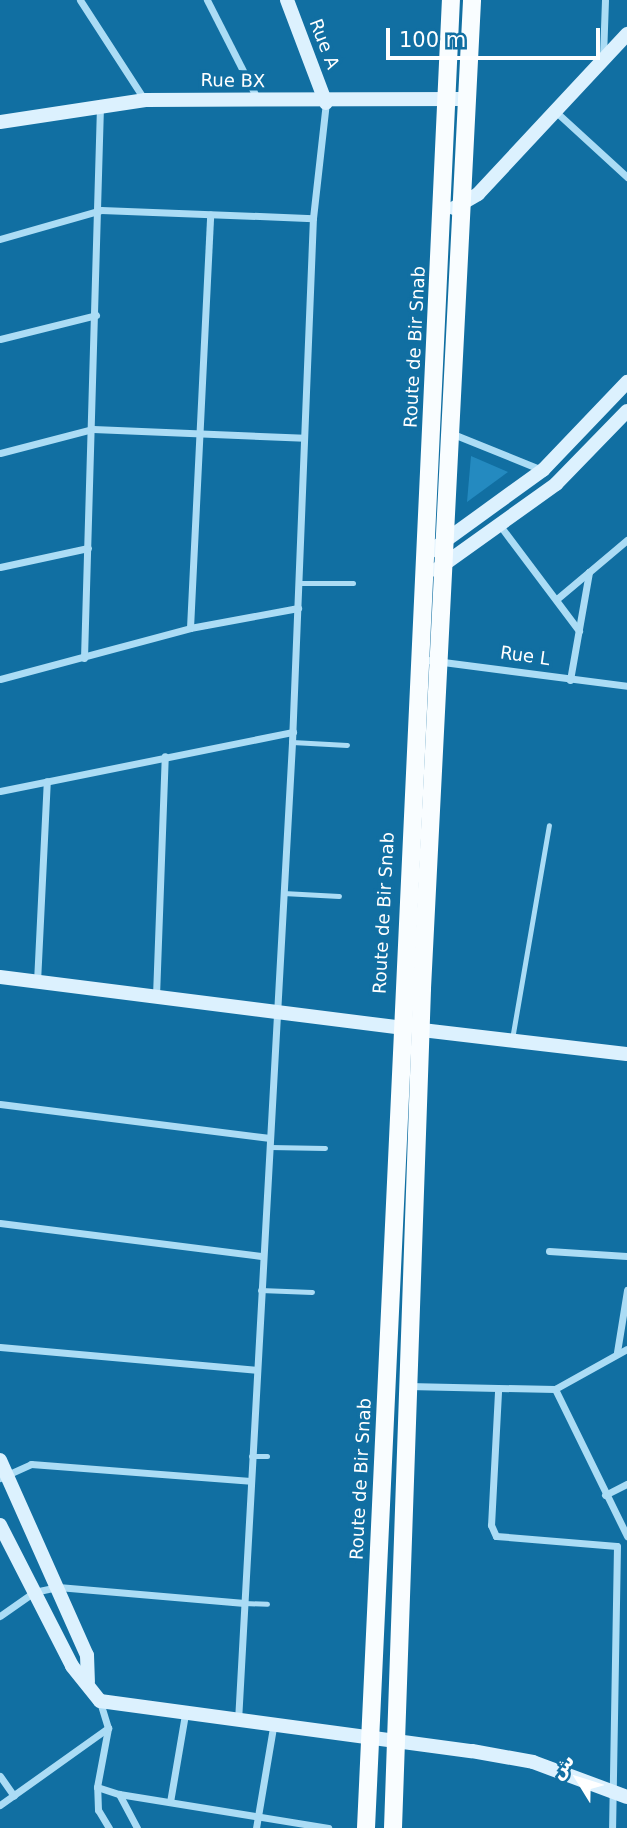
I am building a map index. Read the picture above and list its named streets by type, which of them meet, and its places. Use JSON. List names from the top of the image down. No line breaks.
{"streets":{"main road":["Route de Bir Snab"],"street":["Rue A","Rue BX","Rue L"]},"crossings":[["Rue A","Rue BX"],["Rue BX","Route de Bir Snab"],["Route de Bir Snab","Rue L"]],"scale_bar":"100 m","north":"top left"}
